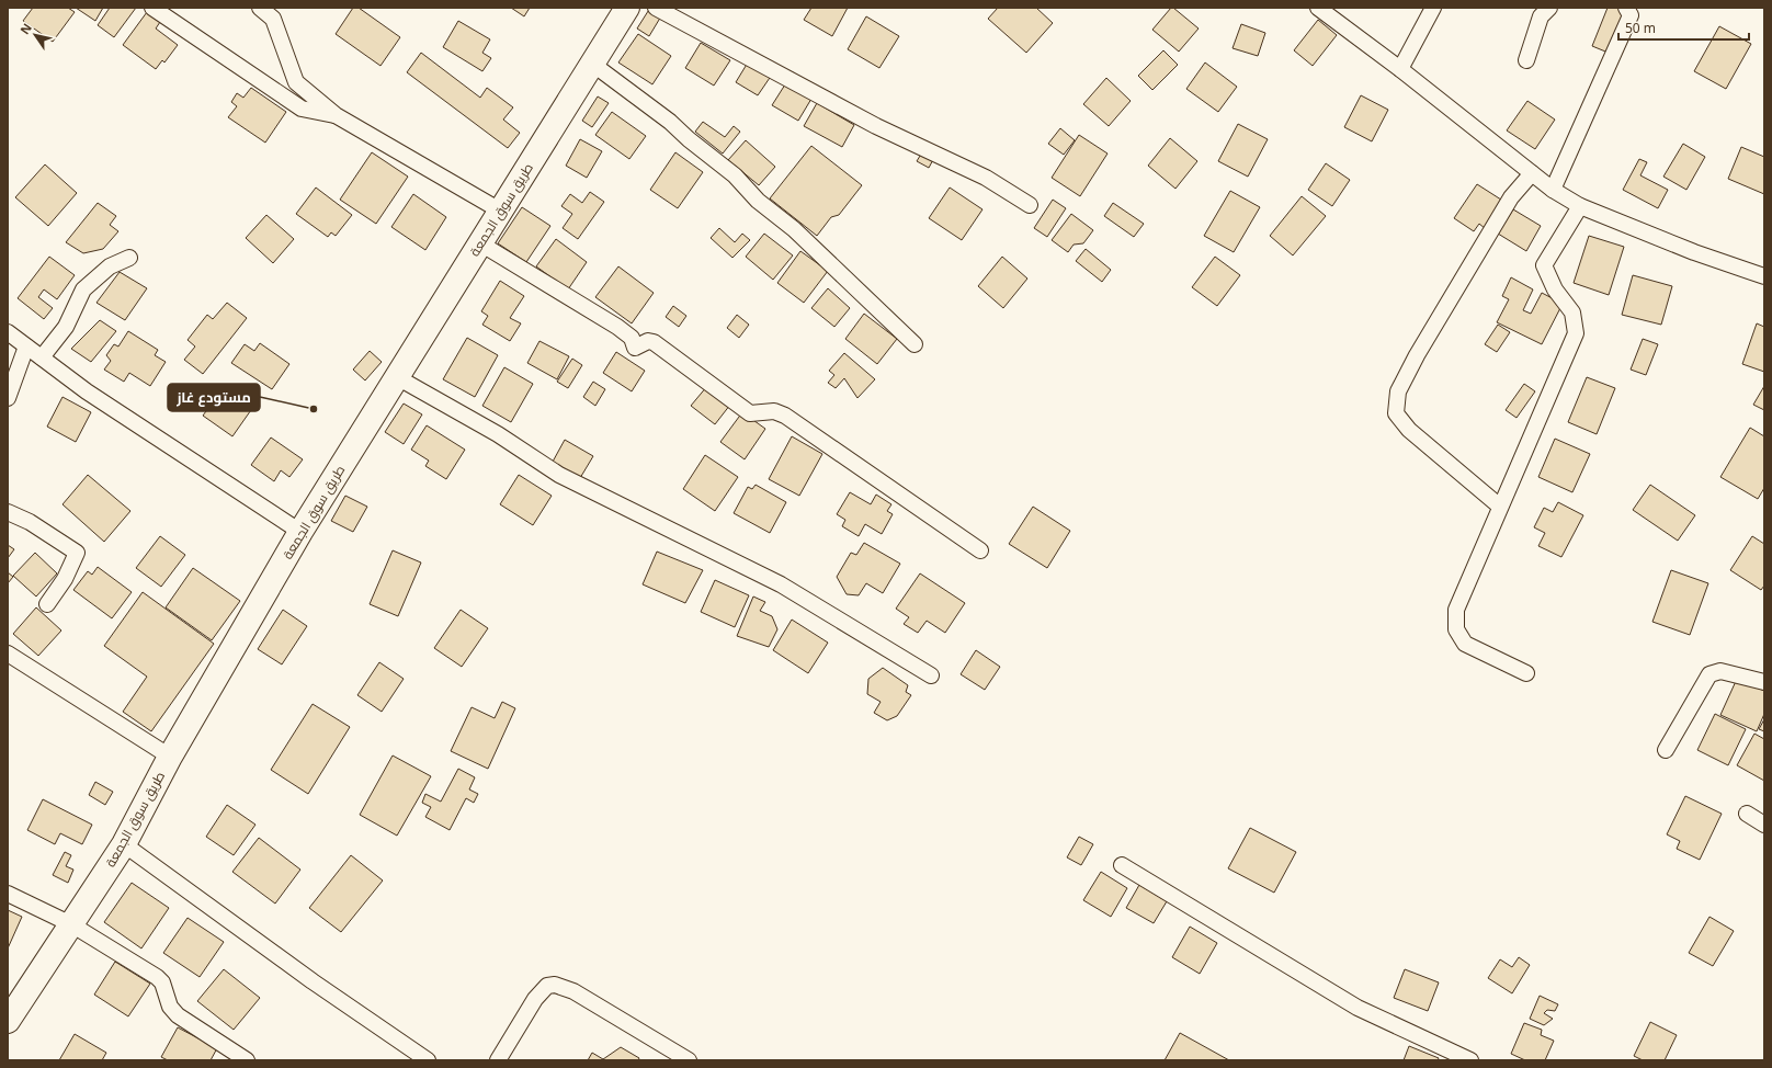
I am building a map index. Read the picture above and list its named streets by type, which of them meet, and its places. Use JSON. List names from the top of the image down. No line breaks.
{"streets":{"main road":["طريق سوق الجمعة"]},"places":["مستودع غاز"],"scale_bar":"50 m","north":"top left"}
